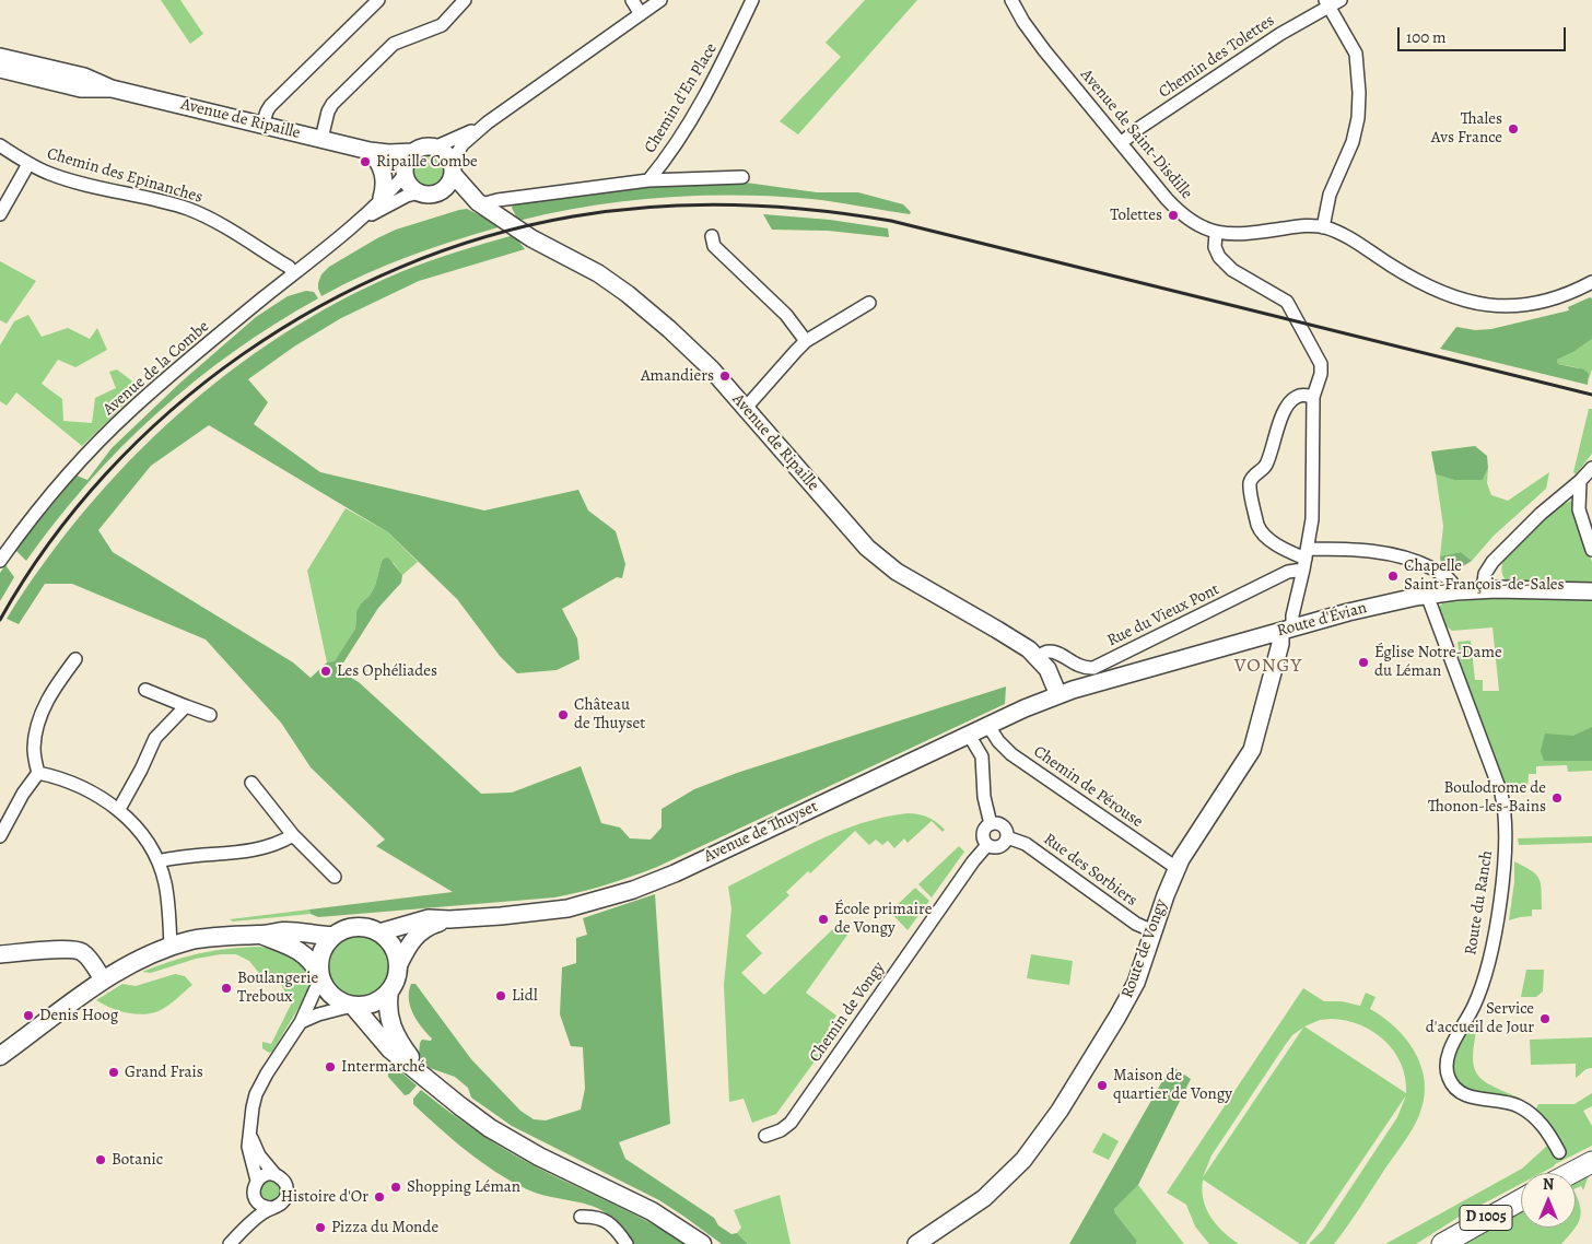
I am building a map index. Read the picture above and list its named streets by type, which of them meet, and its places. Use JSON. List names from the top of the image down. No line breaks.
{"streets":{"main road":["D 1005"],"street":["Chemin des Tolettes","Chemin d'En Place","Avenue de Ripaille","Avenue de Saint-Disdille","Chemin des Epinanches","Avenue de la Combe","Rue du Vieux Pont","Route d'Évian","Chemin de Pérouse","Avenue de Thuyset","Rue des Sorbiers","Route du Ranch","Route de Vongy","Chemin de Vongy"]},"crossings":[["Chemin des Tolettes","Avenue de Saint-Disdille"],["Chemin d'En Place","Avenue de Ripaille"],["Avenue de Ripaille","Avenue de la Combe"],["Avenue de Ripaille","Rue du Vieux Pont"],["Avenue de Ripaille","Route d'Évian"],["Avenue de Ripaille","Avenue de Thuyset"],["Chemin des Epinanches","Avenue de la Combe"],["Rue du Vieux Pont","Route d'Évian"],["Route d'Évian","Avenue de Thuyset"],["Route d'Évian","Route du Ranch"],["Route d'Évian","Route de Vongy"],["Chemin de Pérouse","Avenue de Thuyset"],["Chemin de Pérouse","Route de Vongy"],["Rue des Sorbiers","Route de Vongy"],["Rue des Sorbiers","Chemin de Vongy"]],"districts":["VONGY"],"places":["Thales Avs France","Ripaille Combe","Tolettes","Amandiers","Chapelle Saint-François-de-Sales","Église Notre-Dame du Léman","Les Ophéliades","Château de Thuyset","Boulodrome de Thonon-les-Bains","École primaire de Vongy","Boulangerie Treboux","Lidl","Denis Hoog","Service d'accueil de Jour","Intermarché","Grand Frais","Maison de quartier de Vongy","Botanic","Shopping Léman","Histoire d'Or","Pizza du Monde"],"scale_bar":"100 m","north":"top"}
